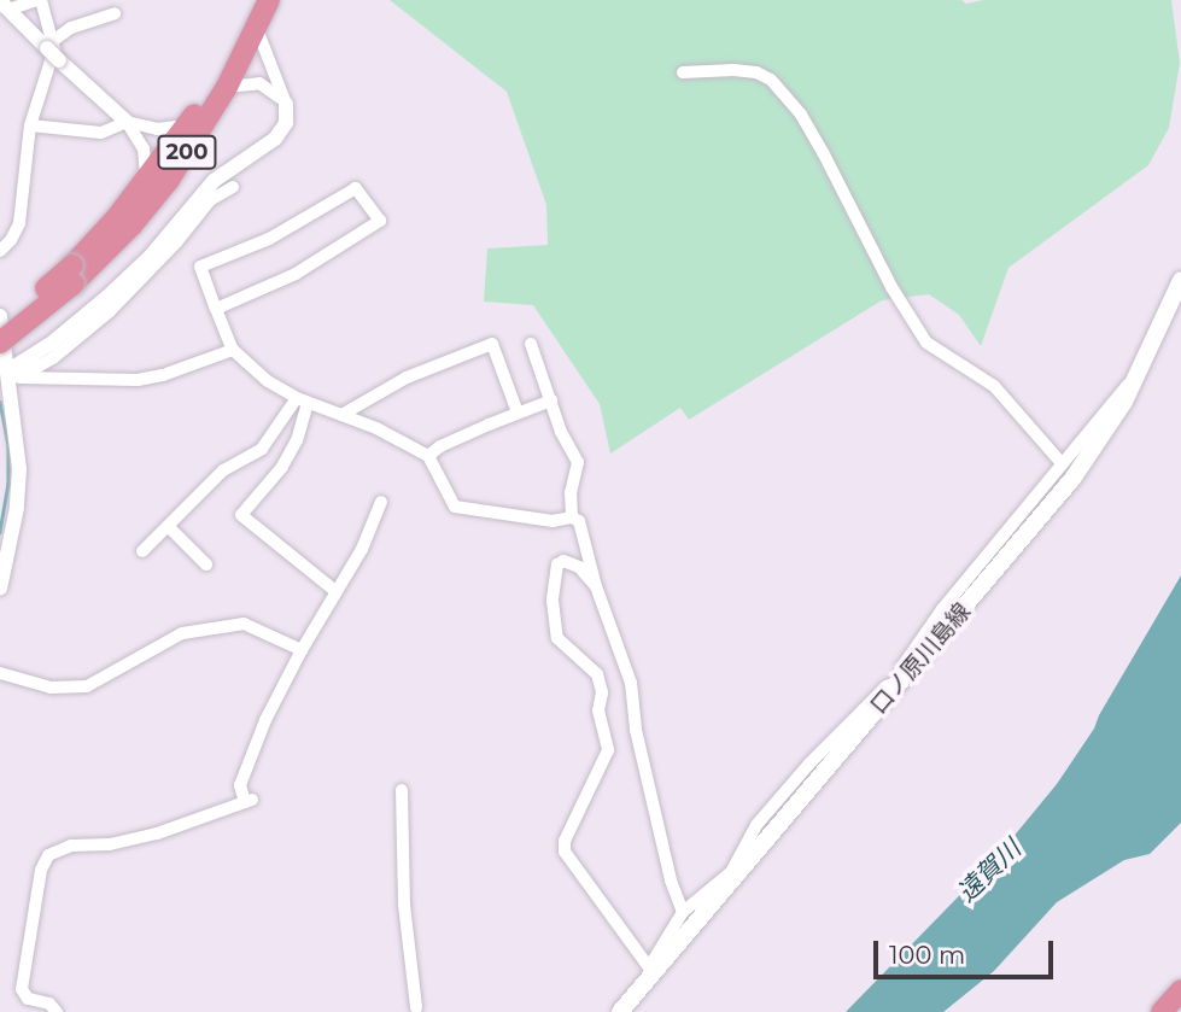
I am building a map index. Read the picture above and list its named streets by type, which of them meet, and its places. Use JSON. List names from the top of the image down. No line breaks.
{"streets":{"highway":["200"],"main road":["口ノ原川島線"]},"water":["遠賀川"],"scale_bar":"100 m"}
